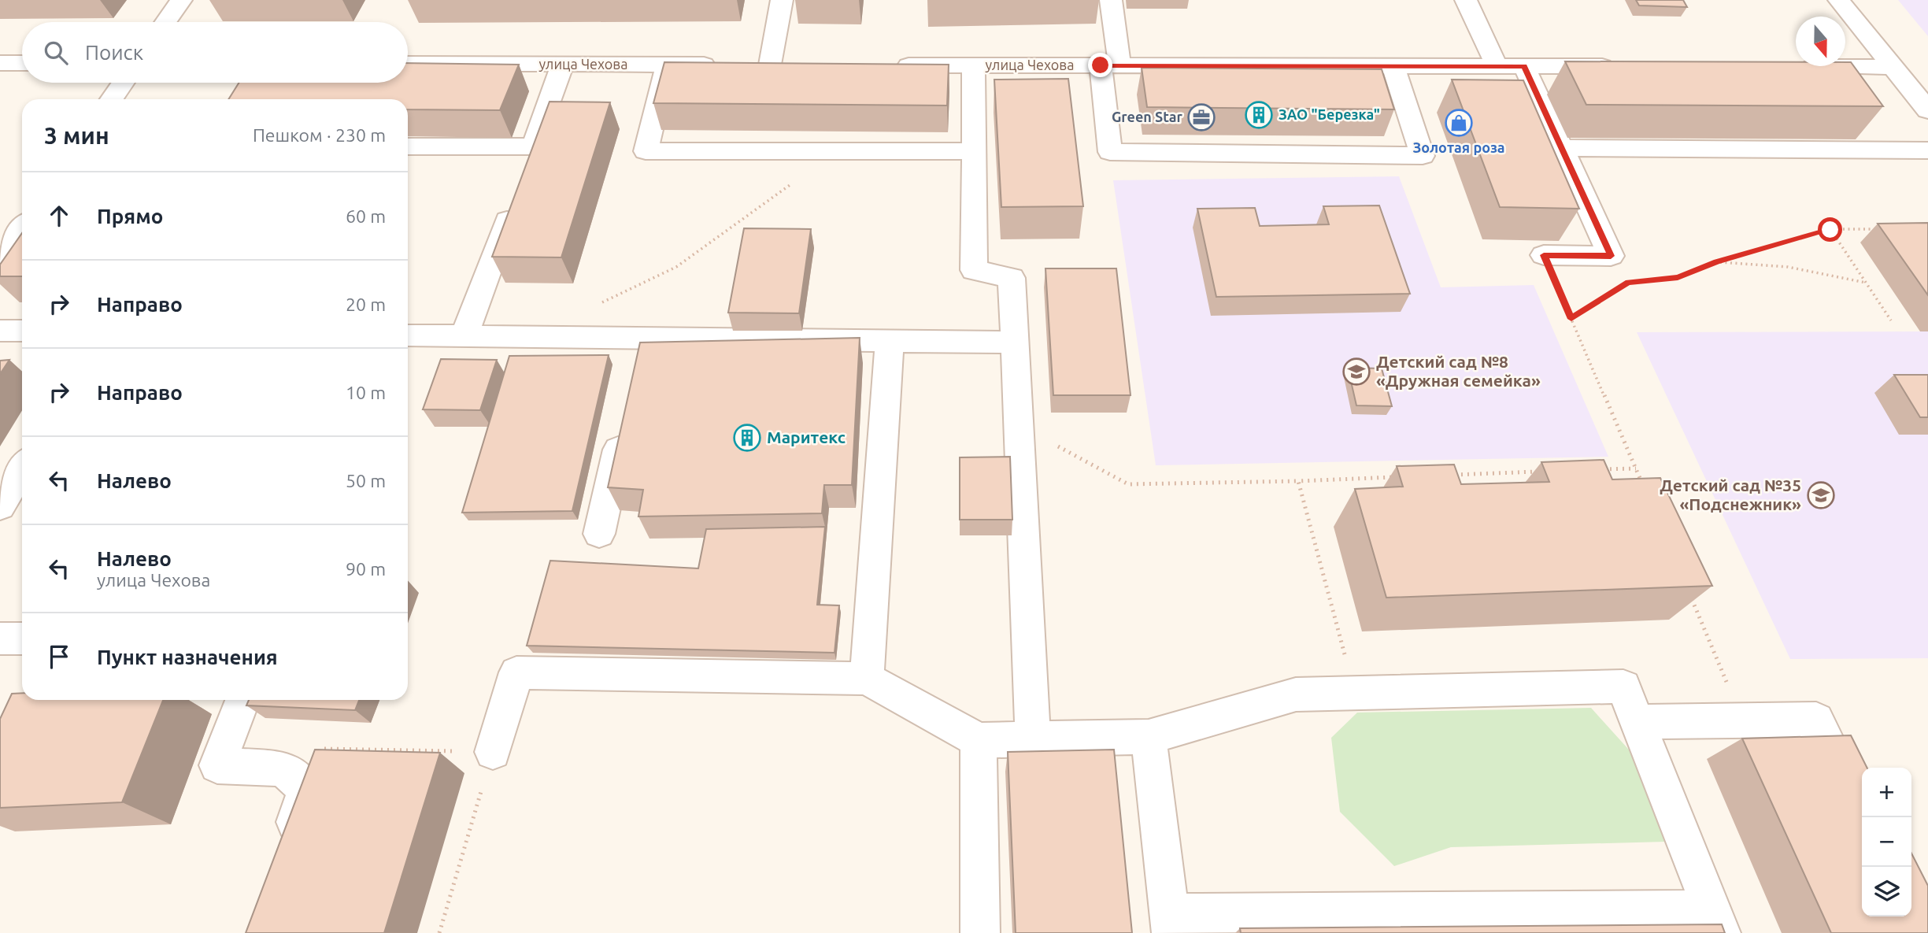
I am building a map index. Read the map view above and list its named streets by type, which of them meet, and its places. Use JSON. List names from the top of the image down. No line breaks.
{"streets":{"street":["улица Чехова"]},"places":{"building":["ЗАО \"Березка\"","Маритекс"],"office":["Green Star"],"shop":["Золотая роза"],"school or university":["Детский сад №8 «Дружная семейка»","Детский сад №35 «Подснежник»"]},"north":"bottom","page":{"search":"Поиск","heading":["3 мин","Пешком · 230 m"],"list":[["Прямо","60 m"],["Направо","20 m"],["Направо","10 m"],["Налево","50 m"],["Налево","улица Чехова","90 m"],"Пункт назначения"],"map_buttons":["+","−"]}}
